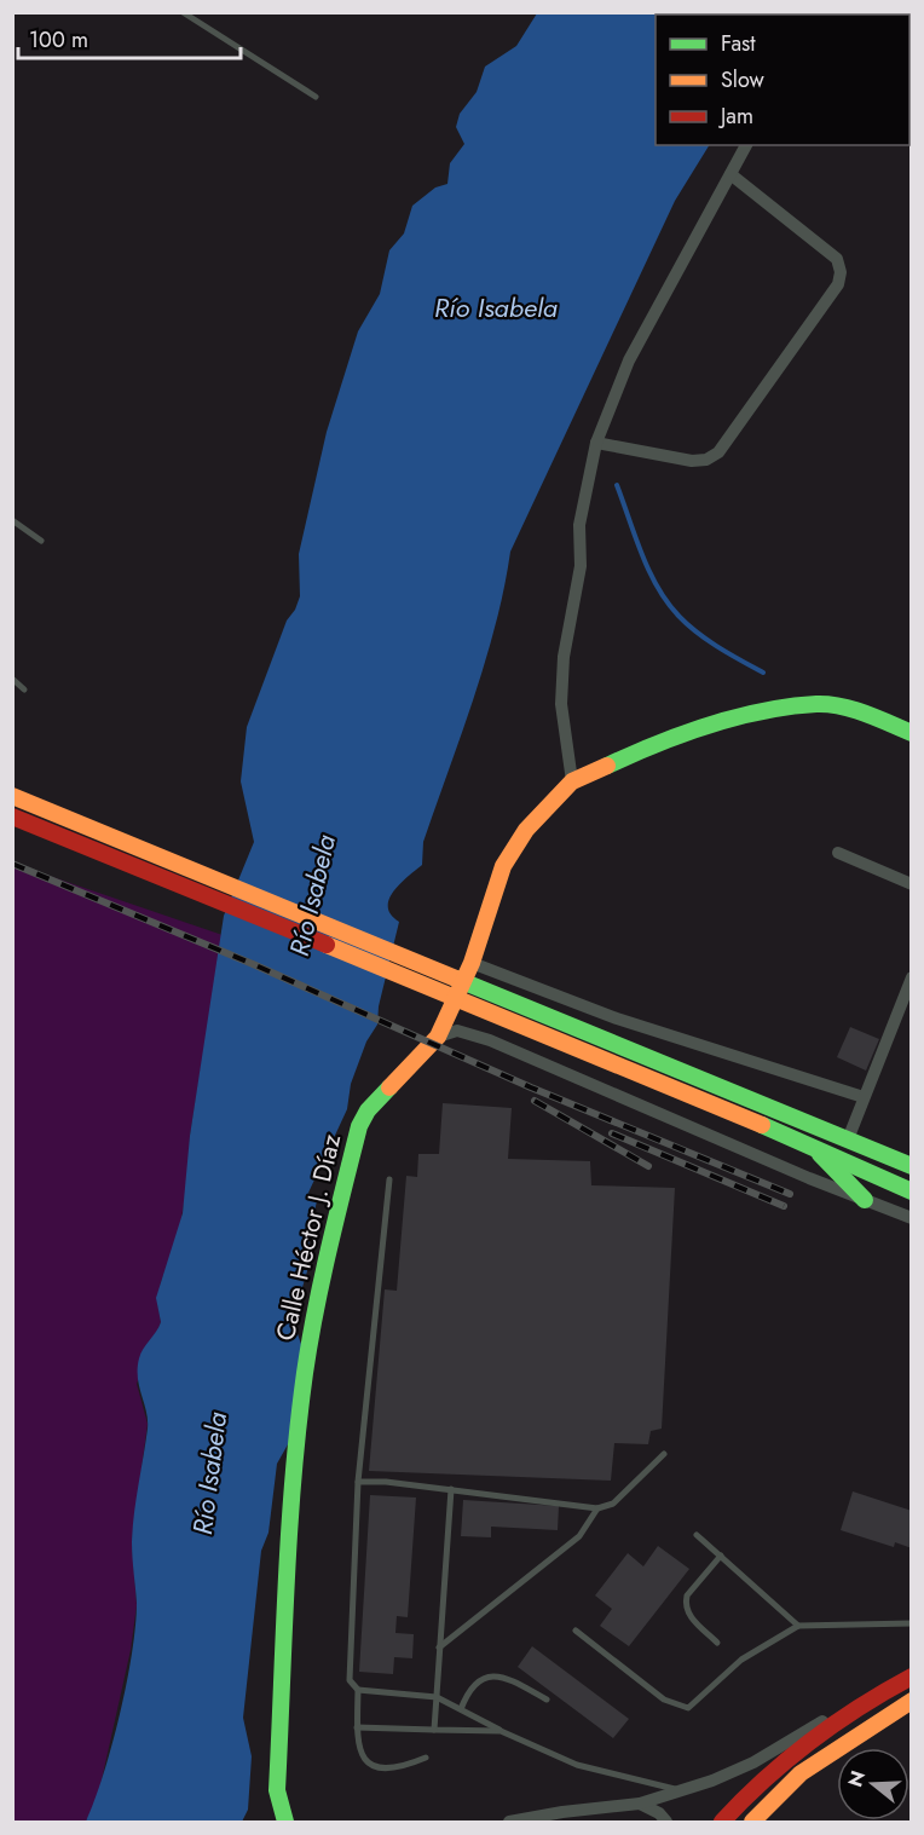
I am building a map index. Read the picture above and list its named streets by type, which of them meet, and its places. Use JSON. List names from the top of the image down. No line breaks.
{"streets":{"main road":["Calle Héctor J. Díaz"]},"water":["Río Isabela"],"legend":["Fast","Slow","Jam"],"scale_bar":"100 m","north":"left"}
